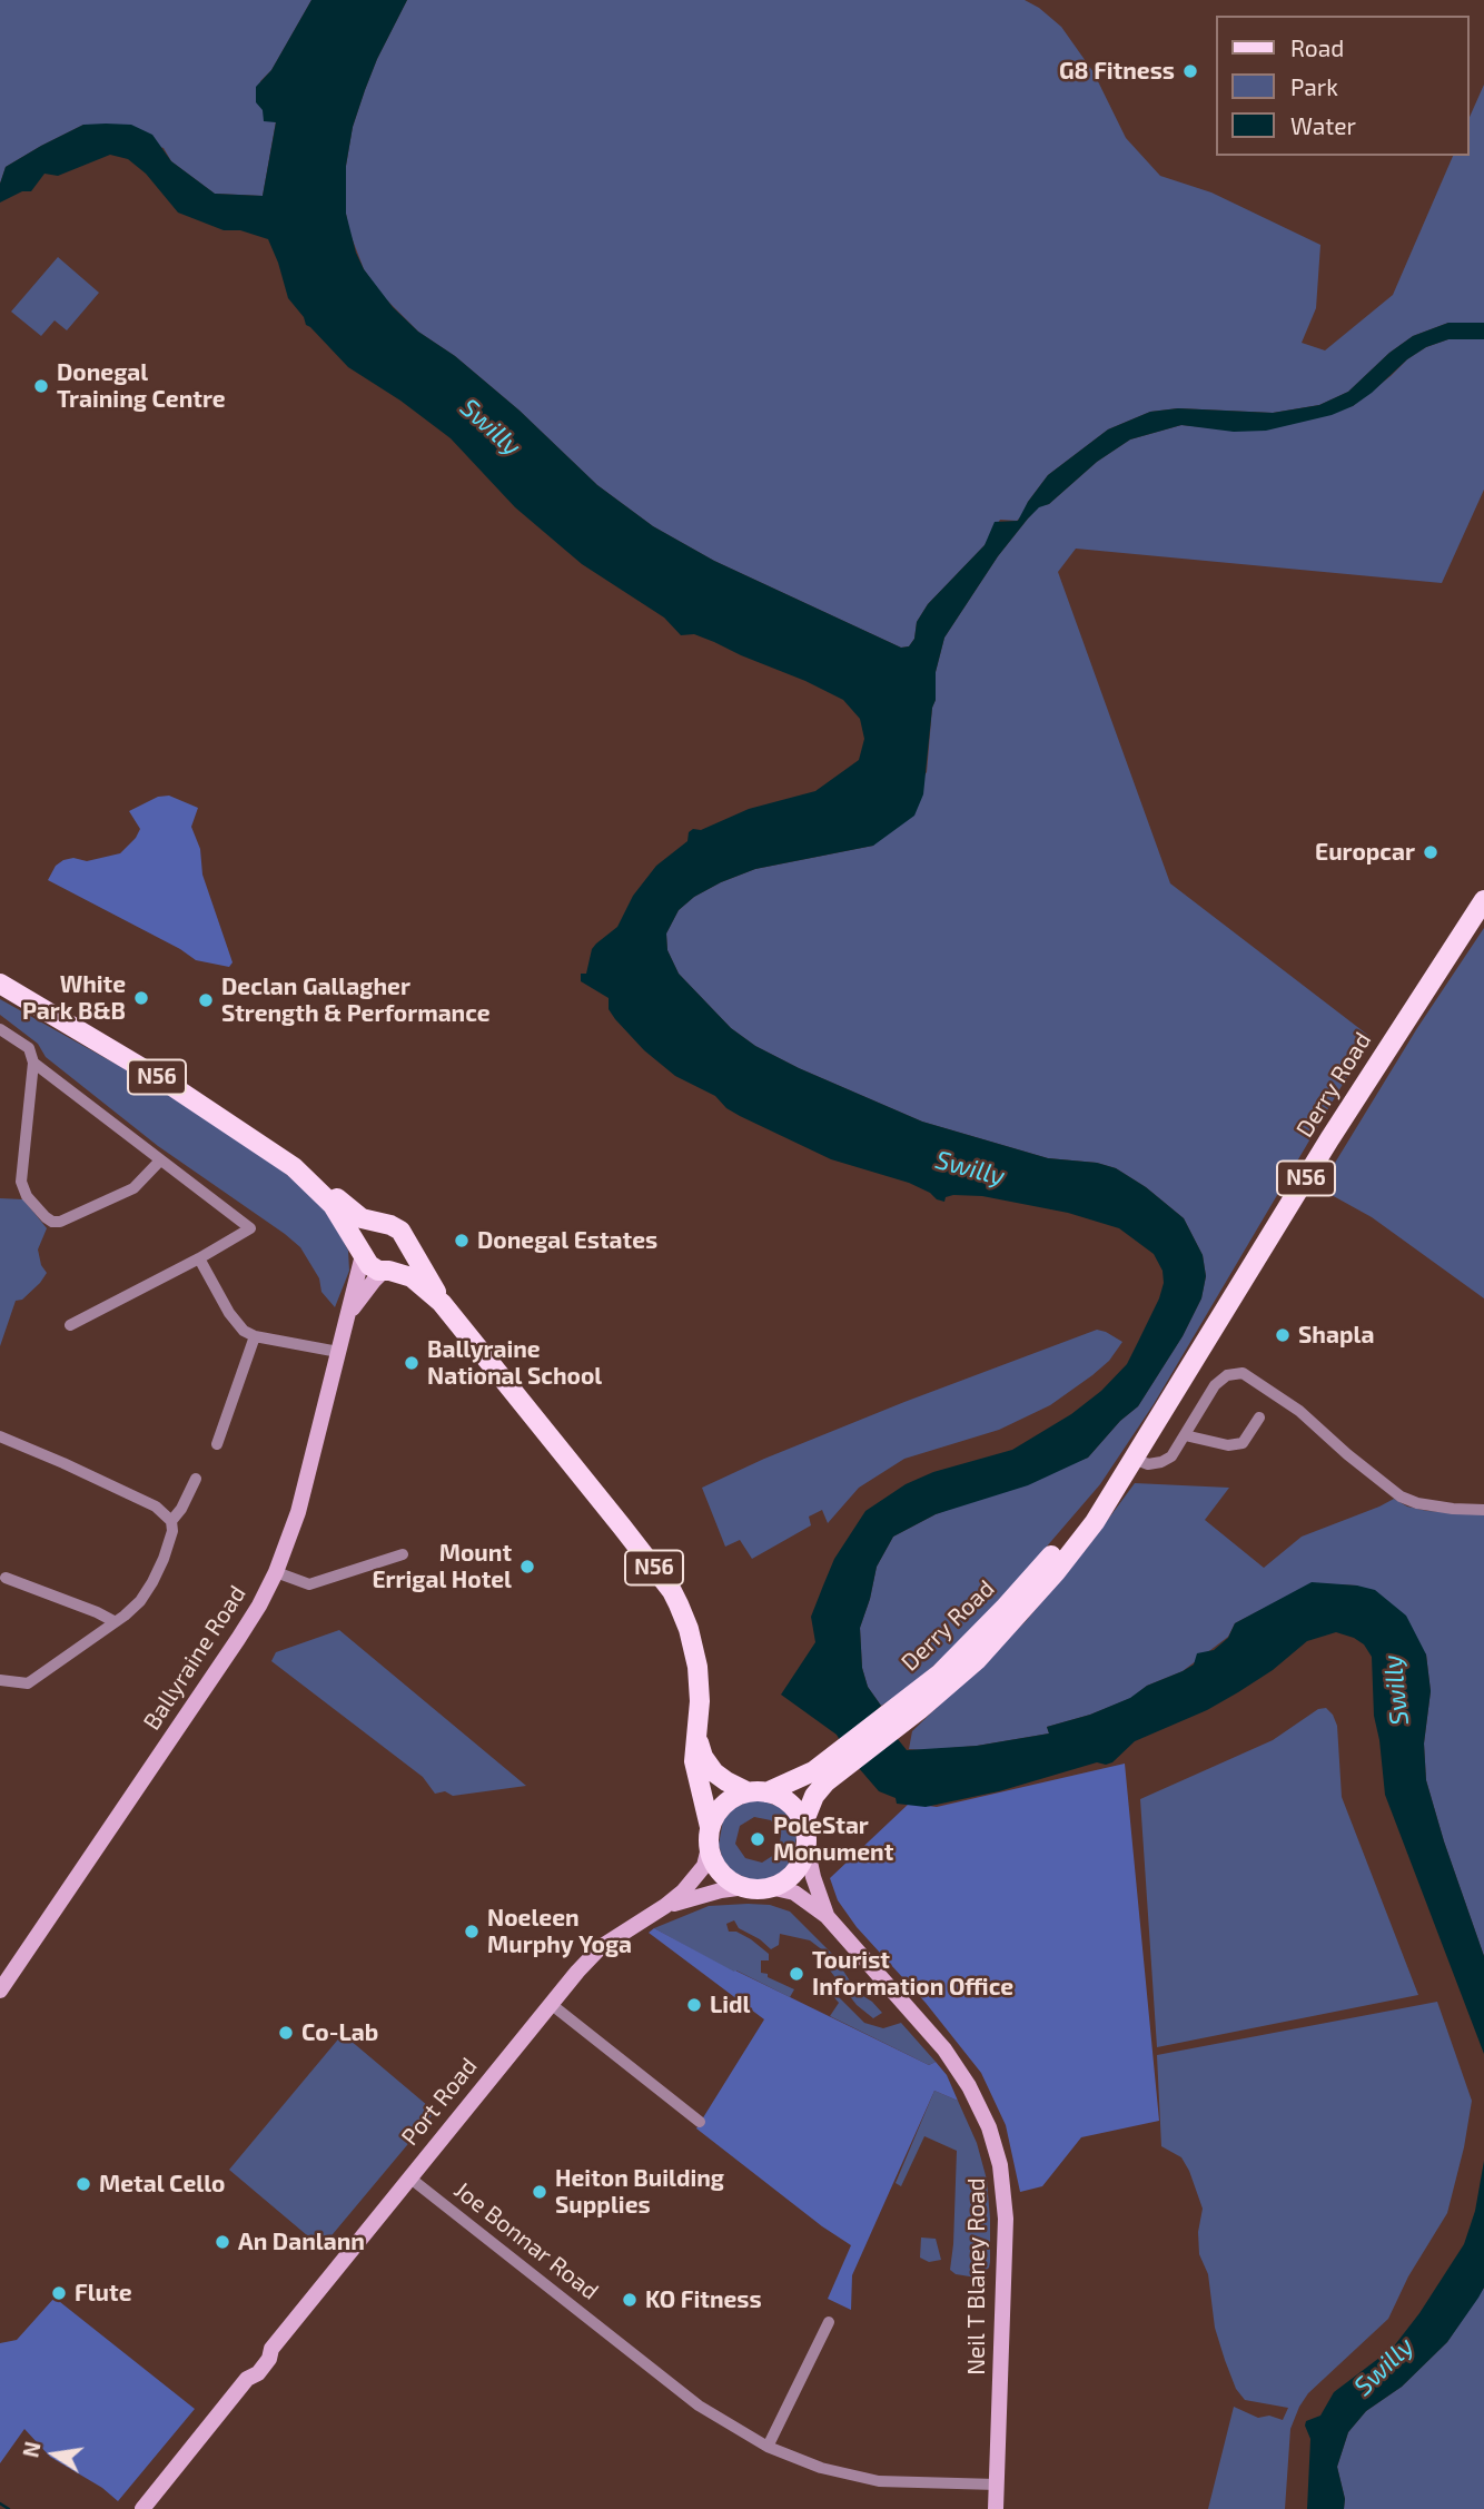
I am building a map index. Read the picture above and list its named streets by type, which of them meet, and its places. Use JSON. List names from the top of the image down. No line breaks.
{"streets":{"main road":["N56","Derry Road","Ballyraine Road","Port Road","Neil T Blaney Road"],"street":["Joe Bonnar Road"]},"crossings":[["N56","Derry Road"],["N56","Ballyraine Road"],["N56","Neil T Blaney Road"],["Derry Road","Neil T Blaney Road"],["Port Road","Joe Bonnar Road"],["Joe Bonnar Road","Neil T Blaney Road"]],"water":["Swilly"],"places":["G8 Fitness","Donegal Training Centre","Europcar","White Park B&B","Declan Gallagher Strength & Performance","Donegal Estates","Shapla","Ballyraine National School","Mount Errigal Hotel","PoleStar Monument","Noeleen Murphy Yoga","Tourist Information Office","Lidl","Co-Lab","Metal Cello","Heiton Building Supplies","An Danlann","Flute","KO Fitness"],"legend":["Road","Park","Water"],"north":"left"}
